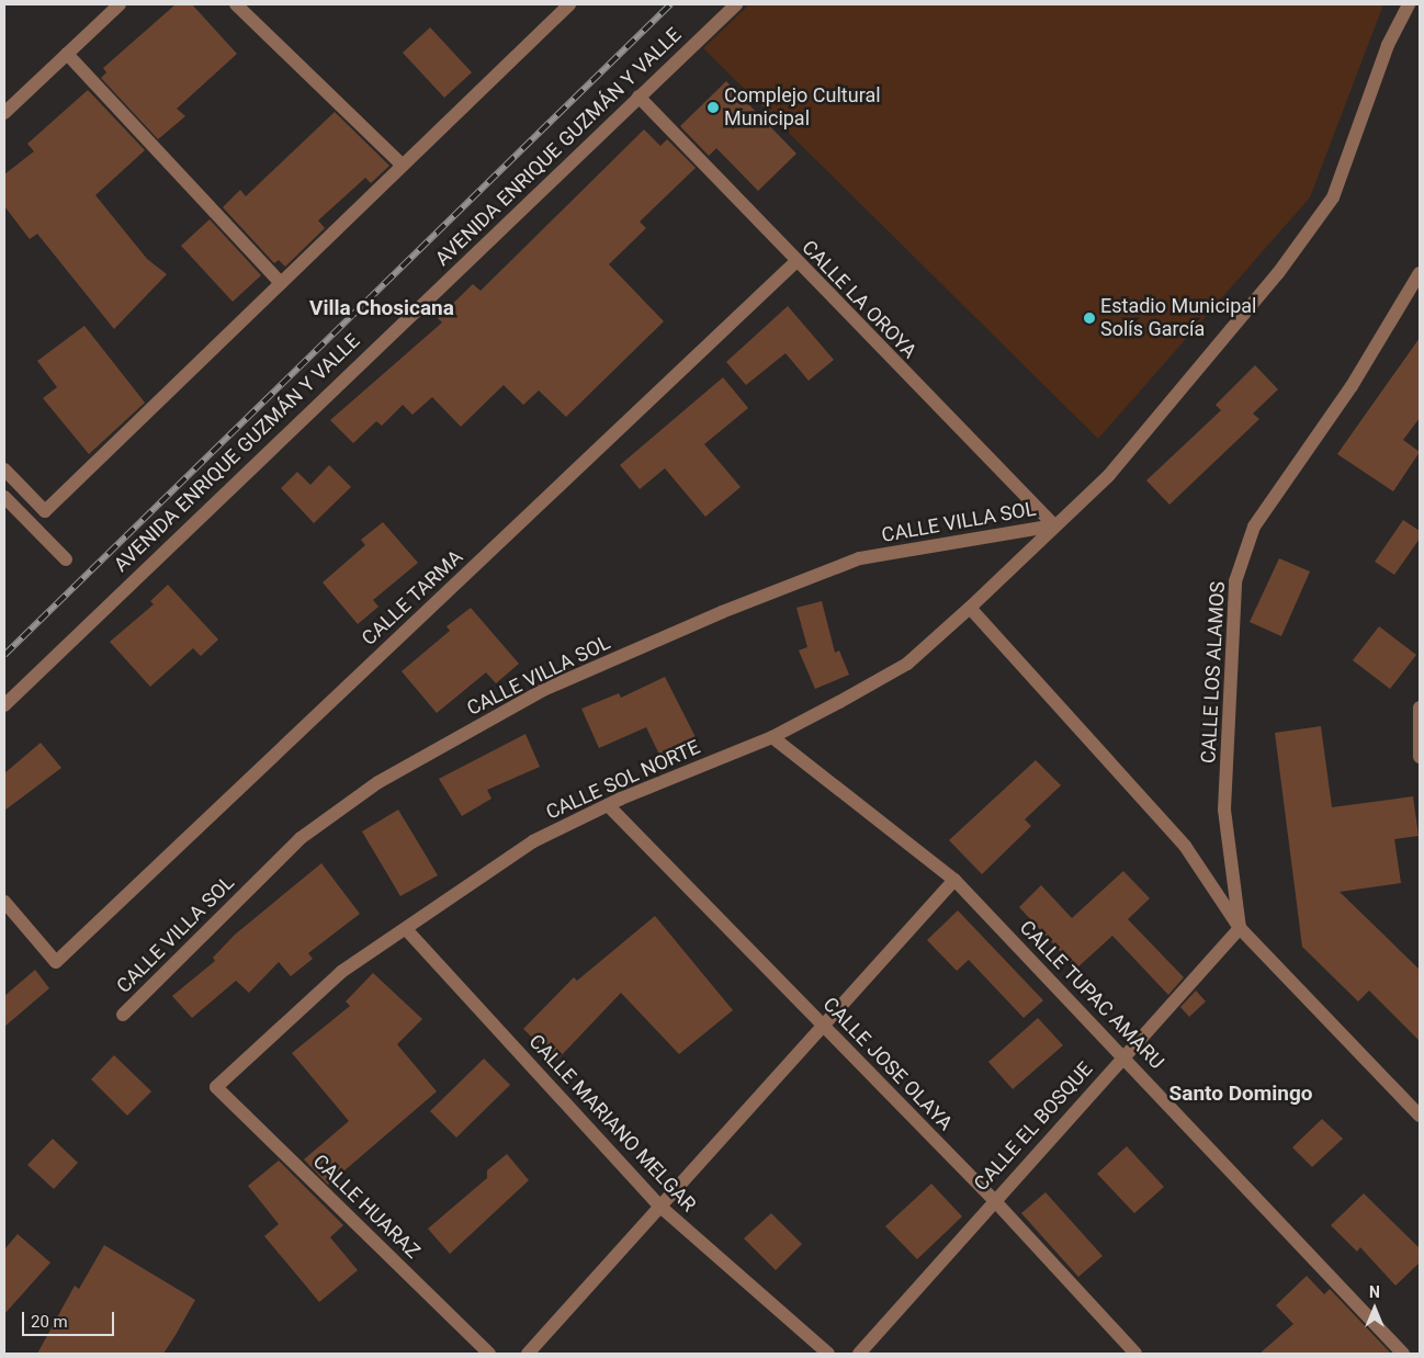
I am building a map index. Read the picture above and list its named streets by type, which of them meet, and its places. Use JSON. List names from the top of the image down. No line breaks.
{"streets":{"street":["AVENIDA ENRIQUE GUZMÁN Y VALLE","CALLE LA OROYA","CALLE VILLA SOL","CALLE TARMA","CALLE LOS ALAMOS","CALLE SOL NORTE","CALLE TUPAC AMARU","CALLE JOSE OLAYA","CALLE MARIANO MELGAR","CALLE EL BOSQUE","CALLE HUARAZ"]},"crossings":[["AVENIDA ENRIQUE GUZMÁN Y VALLE","CALLE LA OROYA"],["CALLE LA OROYA","CALLE VILLA SOL"],["CALLE LA OROYA","CALLE TARMA"],["CALLE LA OROYA","CALLE SOL NORTE"],["CALLE VILLA SOL","CALLE SOL NORTE"],["CALLE LOS ALAMOS","CALLE EL BOSQUE"],["CALLE SOL NORTE","CALLE TUPAC AMARU"],["CALLE SOL NORTE","CALLE JOSE OLAYA"],["CALLE SOL NORTE","CALLE MARIANO MELGAR"],["CALLE SOL NORTE","CALLE HUARAZ"],["CALLE TUPAC AMARU","CALLE EL BOSQUE"],["CALLE JOSE OLAYA","CALLE EL BOSQUE"]],"districts":["Villa Chosicana","Santo Domingo"],"places":["Complejo Cultural Municipal","Estadio Municipal Solís García"],"scale_bar":"20 m","north":"top"}
